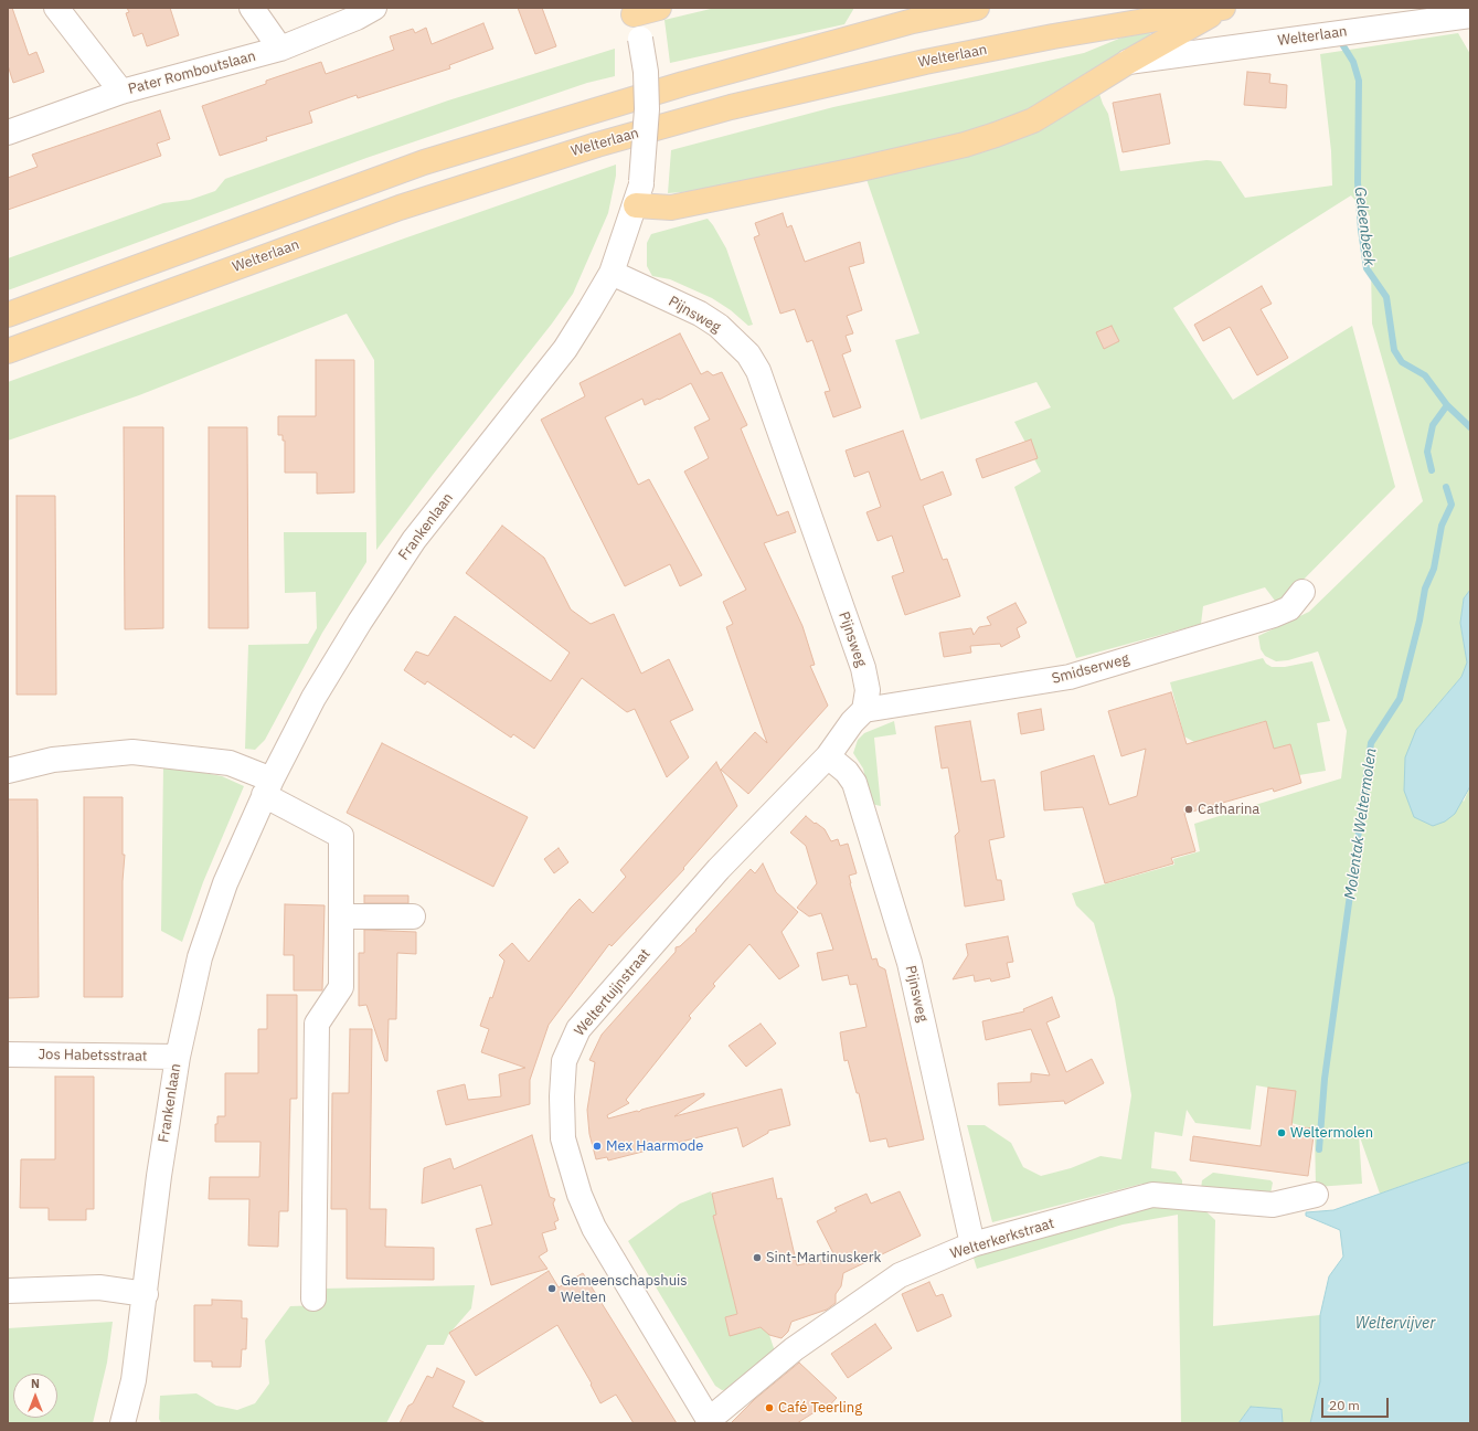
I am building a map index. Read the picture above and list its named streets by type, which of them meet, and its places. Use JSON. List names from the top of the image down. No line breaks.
{"streets":{"main road":["Welterlaan"],"street":["Pater Romboutslaan","Pijnsweg","Frankenlaan","Smidserweg","Weltertuijnstraat","Jos Habetsstraat","Welterkerkstraat"]},"crossings":[["Pijnsweg","Frankenlaan"],["Pijnsweg","Smidserweg"],["Pijnsweg","Weltertuijnstraat"],["Pijnsweg","Welterkerkstraat"],["Frankenlaan","Jos Habetsstraat"],["Smidserweg","Weltertuijnstraat"],["Weltertuijnstraat","Welterkerkstraat"]],"water":["Geleenbeek","Molentak Weltermolen","Weltervijver"],"places":["Catharina","Weltermolen","Mex Haarmode","Sint-Martinuskerk","Gemeenschapshuis Welten","Café Teerling"],"scale_bar":"20 m","north":"top"}
